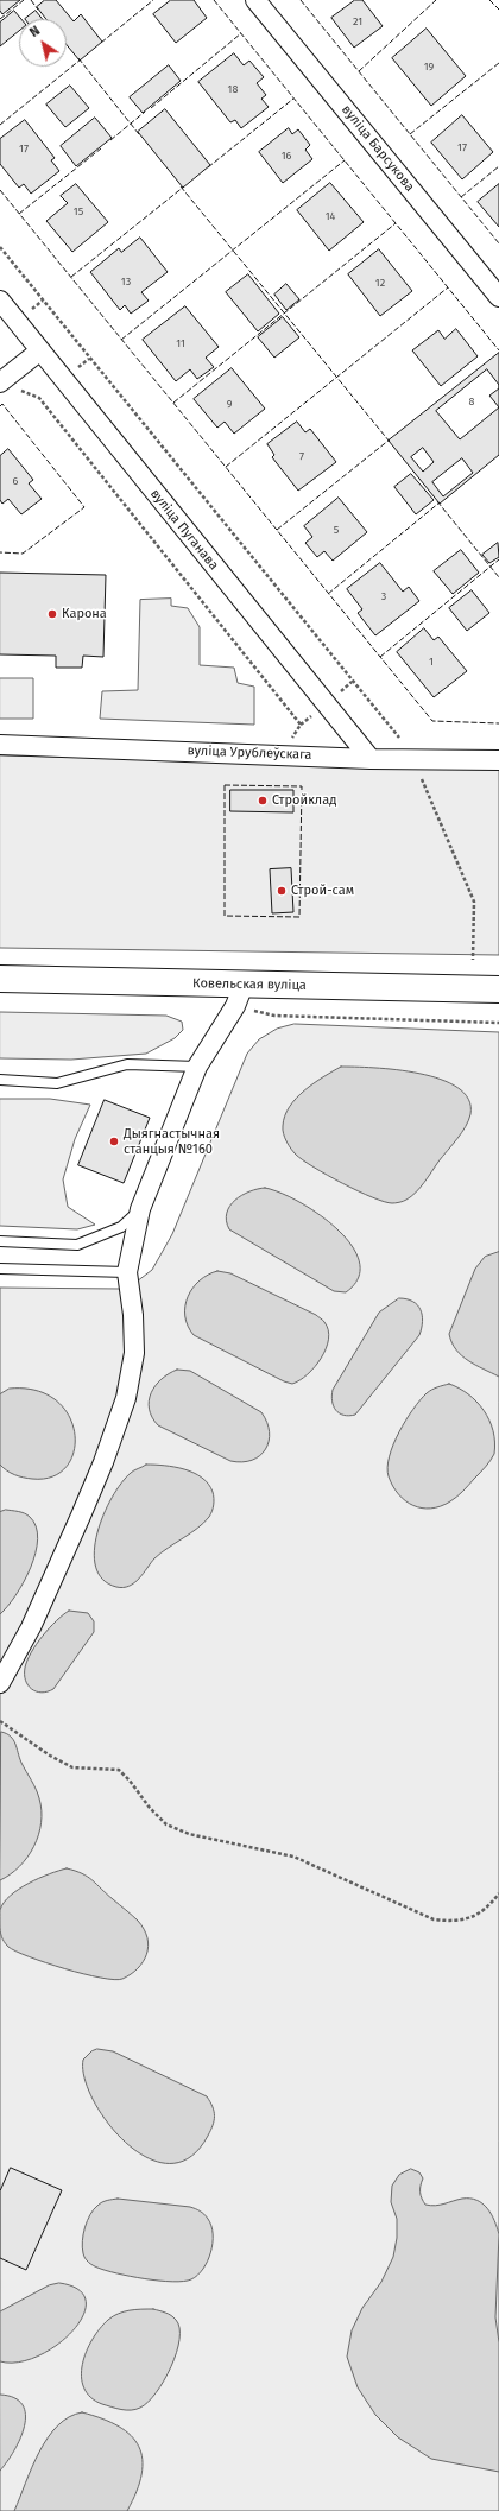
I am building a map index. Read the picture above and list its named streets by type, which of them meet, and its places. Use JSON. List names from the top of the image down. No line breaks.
{"streets":{"highway":["Ковельская вуліца"],"street":["вуліца Барсукова","вуліца Пуганава","вуліца Урублеўскага"]},"crossings":[["вуліца Пуганава","вуліца Урублеўскага"]],"places":["Карона","Стройклад","Строй-сам","Дыягнастычная станцыя №160"],"house_numbers":["21","19","18","17","17","16","15","14","13","12","11","8","9","7","6","5","3","1"],"north":"top left"}
